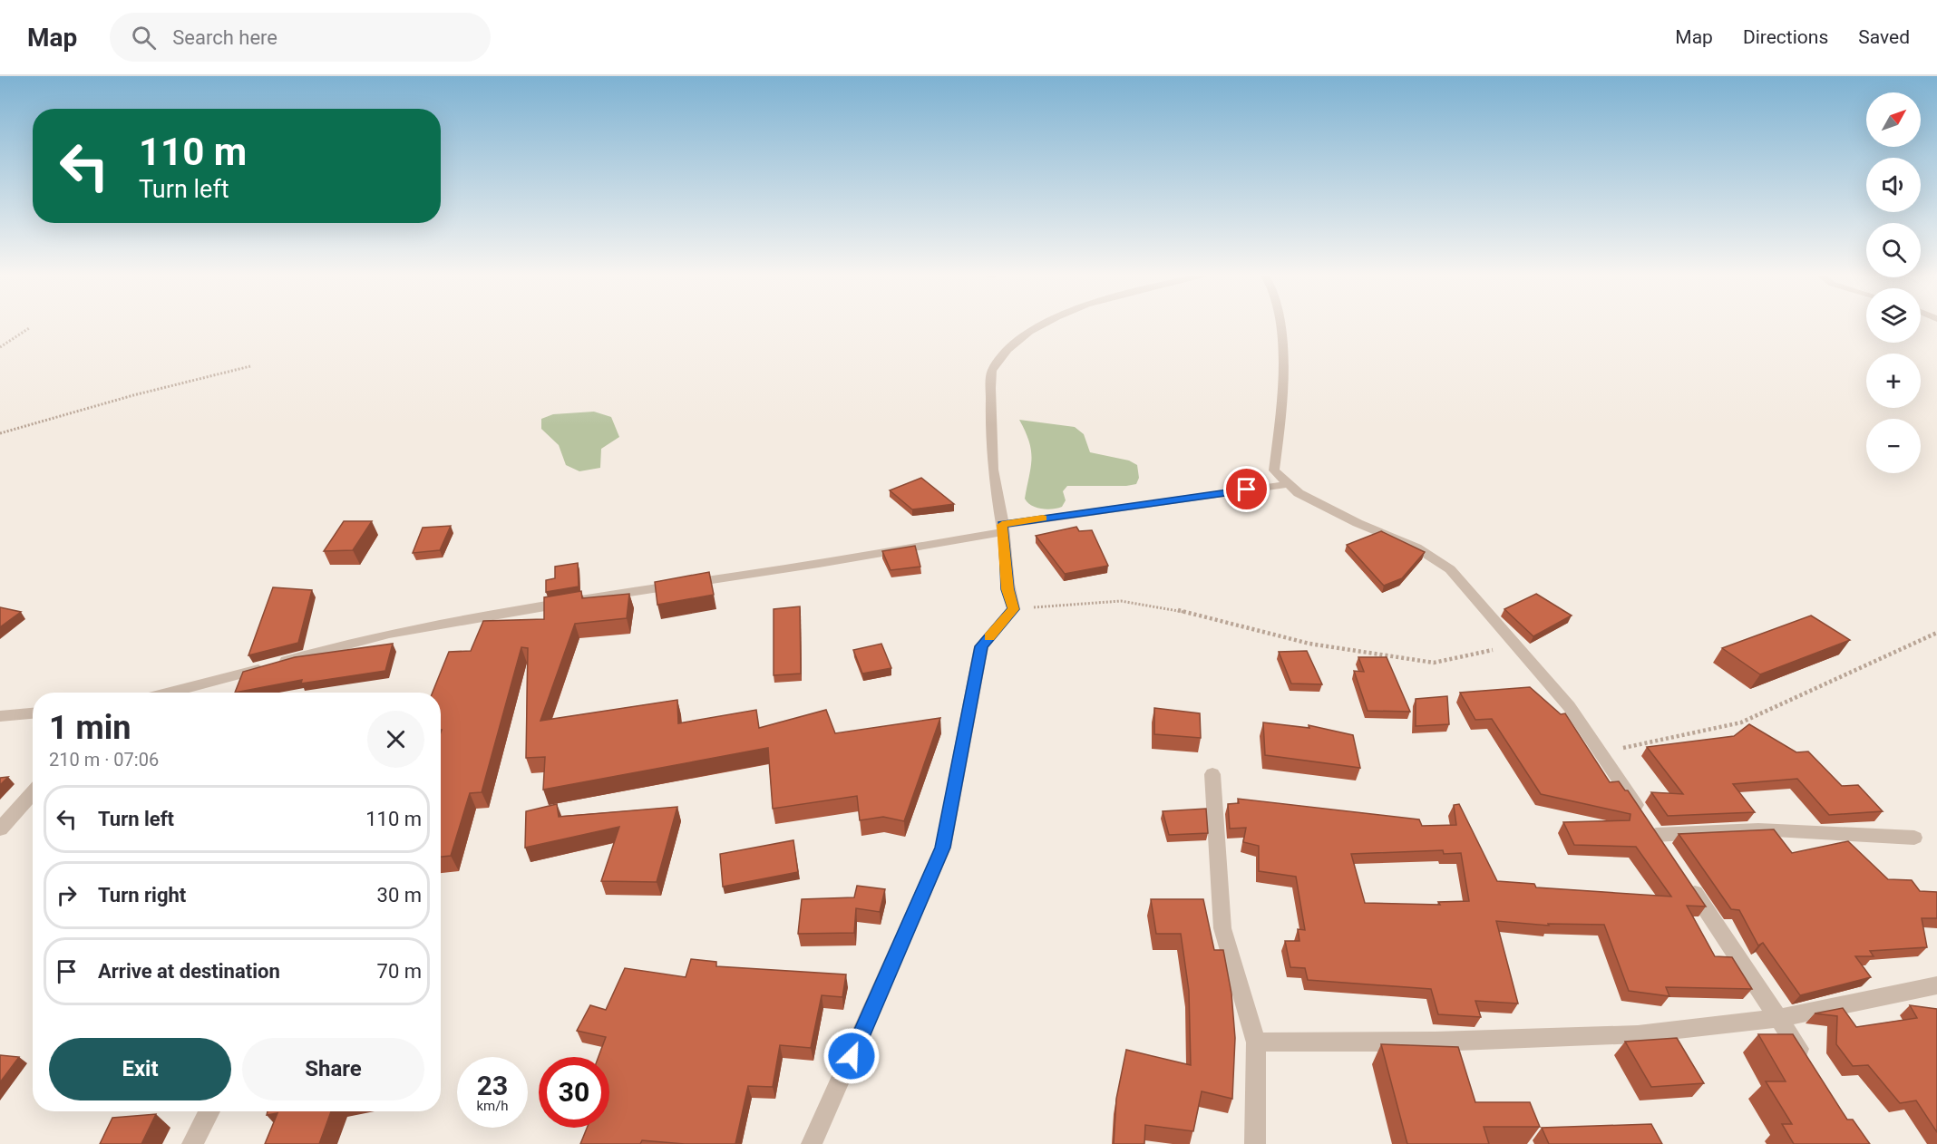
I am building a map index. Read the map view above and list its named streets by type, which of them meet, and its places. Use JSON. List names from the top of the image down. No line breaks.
{"north":"top right","page":{"header":"Map","search":"Search here","nav":["Map","Directions","Saved"],"map_buttons":["+","−"],"turn":["110 m","Turn left"],"heading":["1 min","210 m · 07:06"],"list":[{"name":"Turn left","value":"110 m"},{"name":"Turn right","value":"30 m"},{"name":"Arrive at destination","value":"70 m"}],"buttons":["Exit","Share"],"speed":"23 km/h","limit":"30"}}
